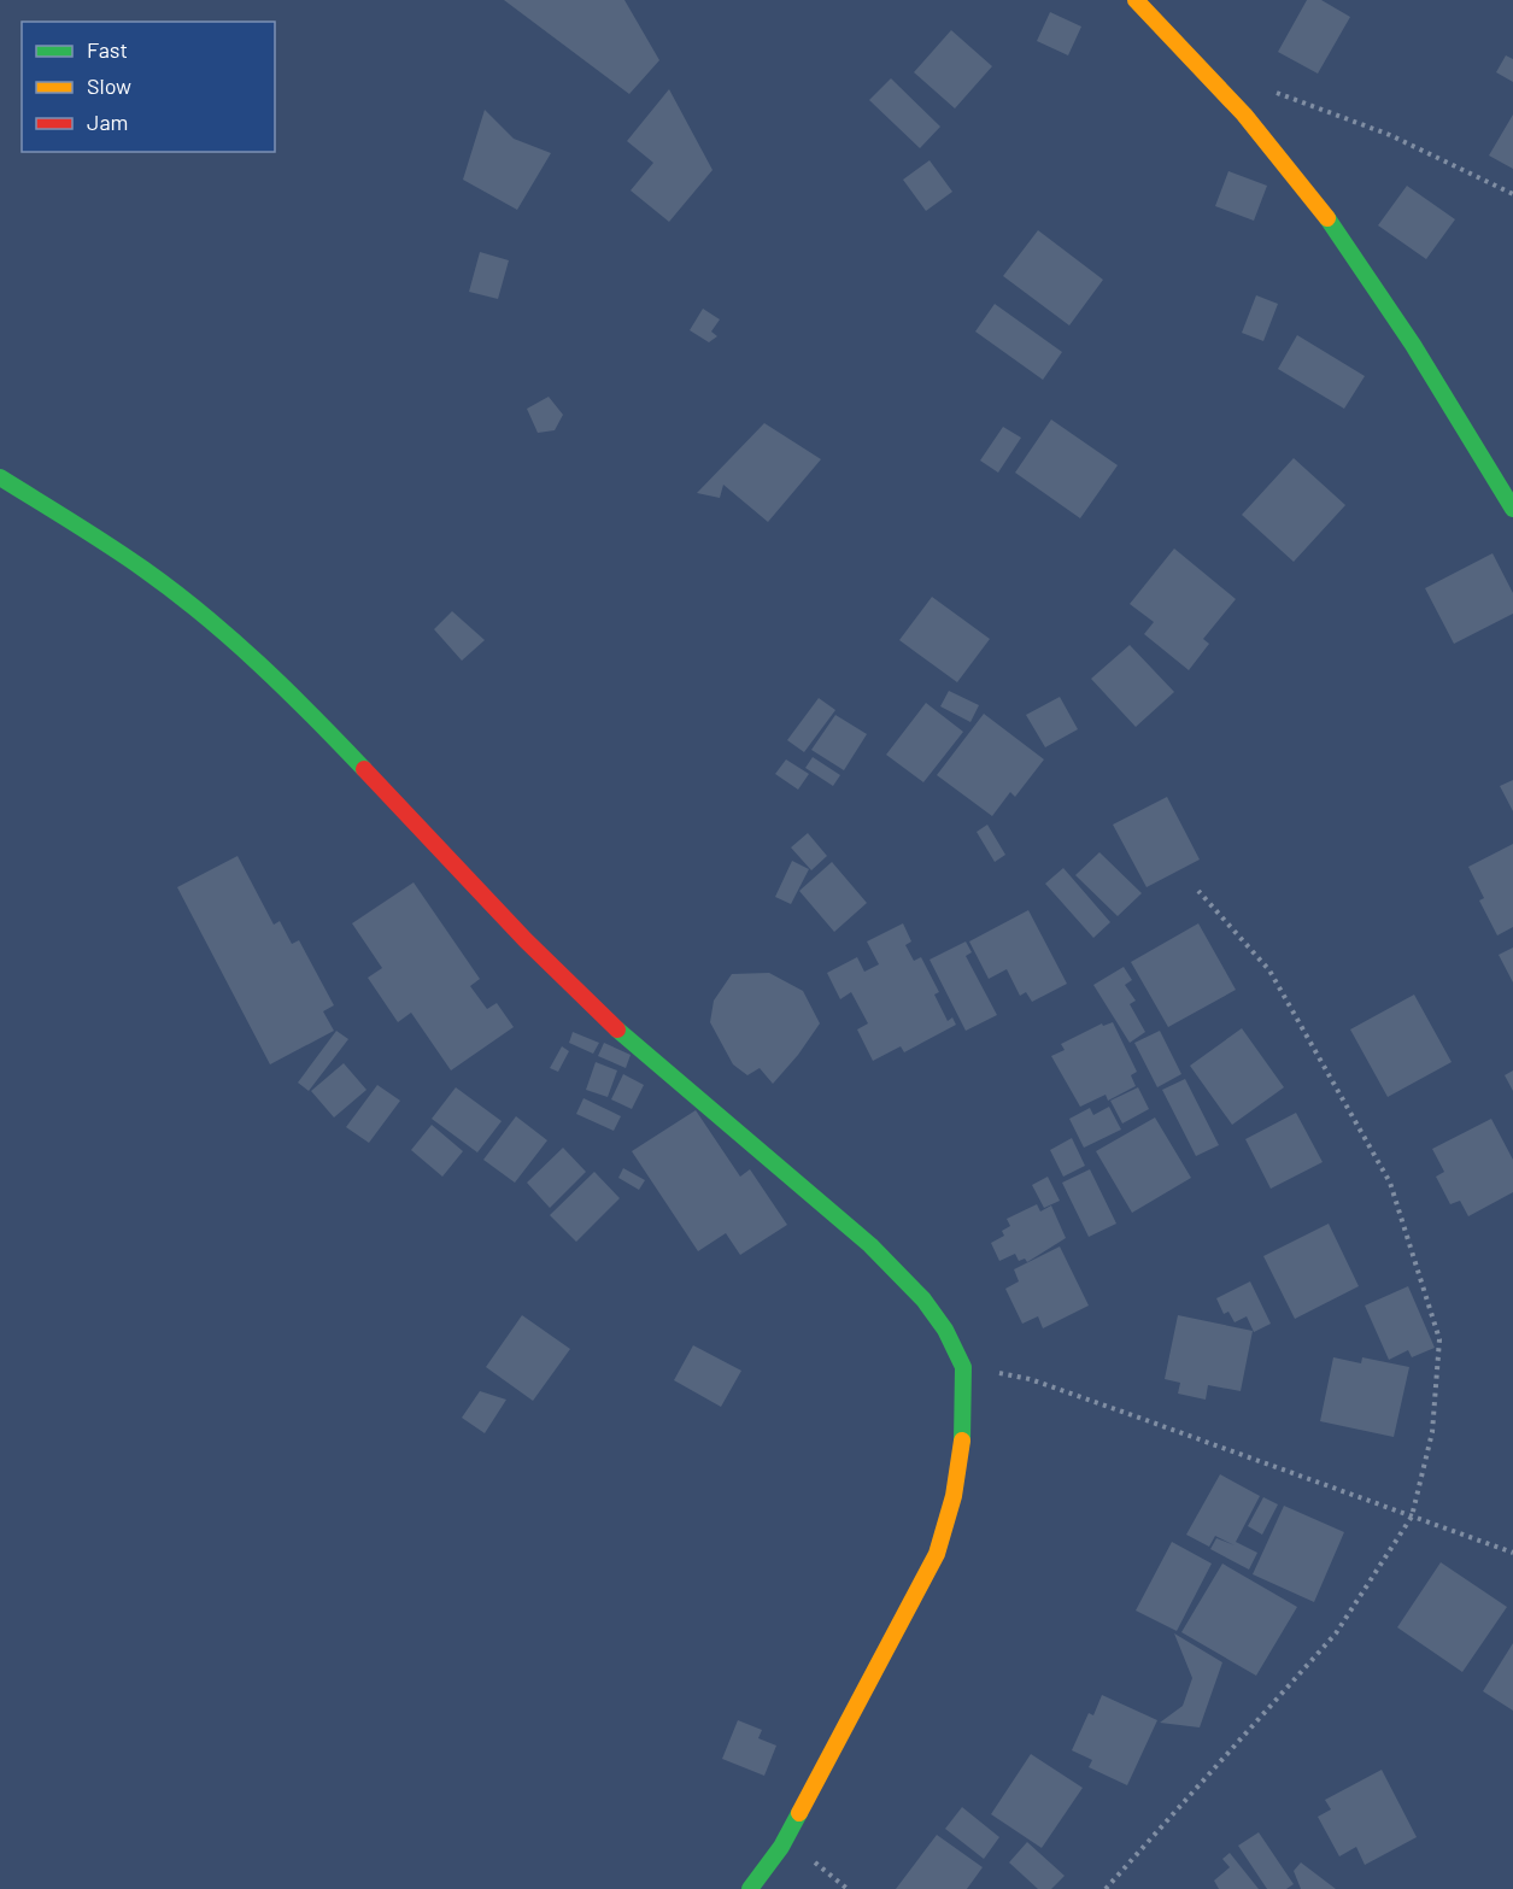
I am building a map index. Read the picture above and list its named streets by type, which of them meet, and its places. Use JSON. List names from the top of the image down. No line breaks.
{"legend":["Fast","Slow","Jam"]}
